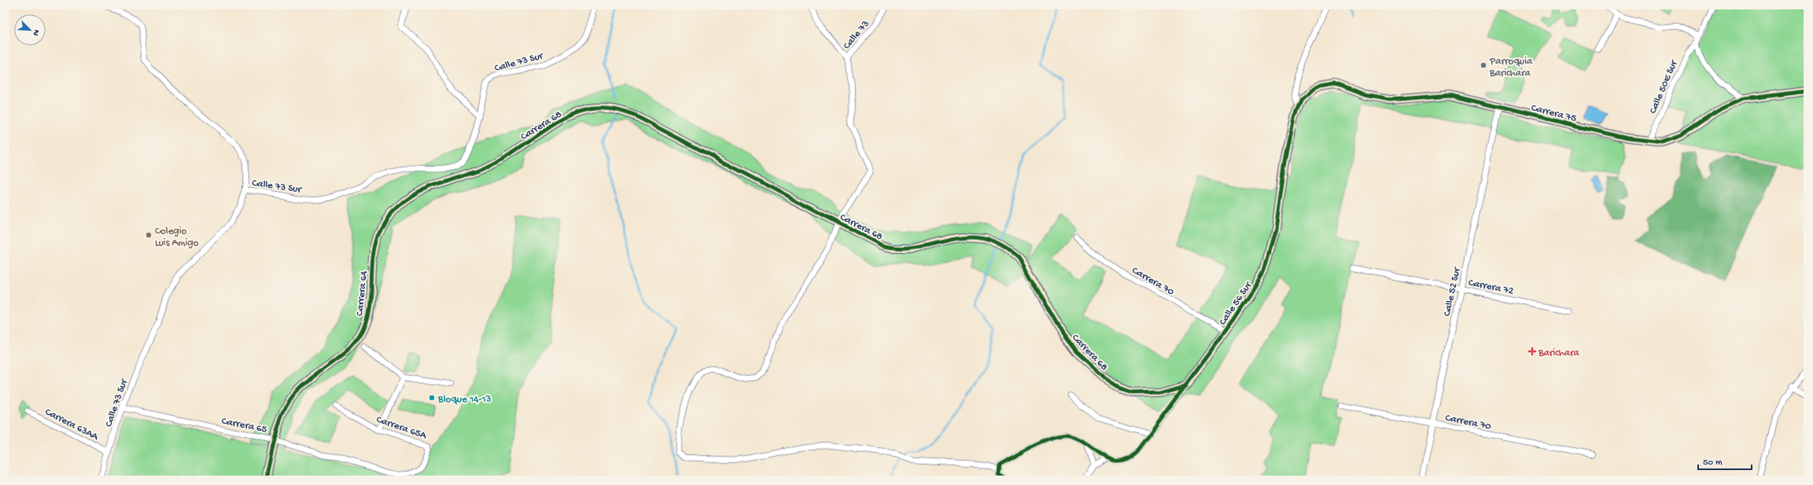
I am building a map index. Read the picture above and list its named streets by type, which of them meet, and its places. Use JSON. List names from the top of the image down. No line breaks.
{"streets":{"street":["Calle 73","Calle 73 Sur","Calle 50E Sur","Carrera 75","Carrera 68","Carrera 70","Carrera 72","Calle 52 Sur","Carrera 64","Calle 56 Sur","Carrera 63AA","Carrera 65","Carrera 65A"]},"crossings":[["Calle 73 Sur","Carrera 63AA"],["Calle 73 Sur","Carrera 65"],["Calle 50E Sur","Carrera 75"],["Carrera 75","Calle 52 Sur"],["Carrera 75","Calle 56 Sur"],["Carrera 68","Carrera 64"],["Carrera 68","Calle 56 Sur"],["Carrera 70","Calle 52 Sur"],["Carrera 70","Calle 56 Sur"],["Carrera 72","Calle 52 Sur"],["Carrera 64","Carrera 65"],["Carrera 65","Carrera 65A"]],"places":{"other":["Parroquia Barichara","Colegio Luis Amigo","Bloque 14-13"],"health":["Barichara"]},"scale_bar":"50 m","north":"bottom right"}
